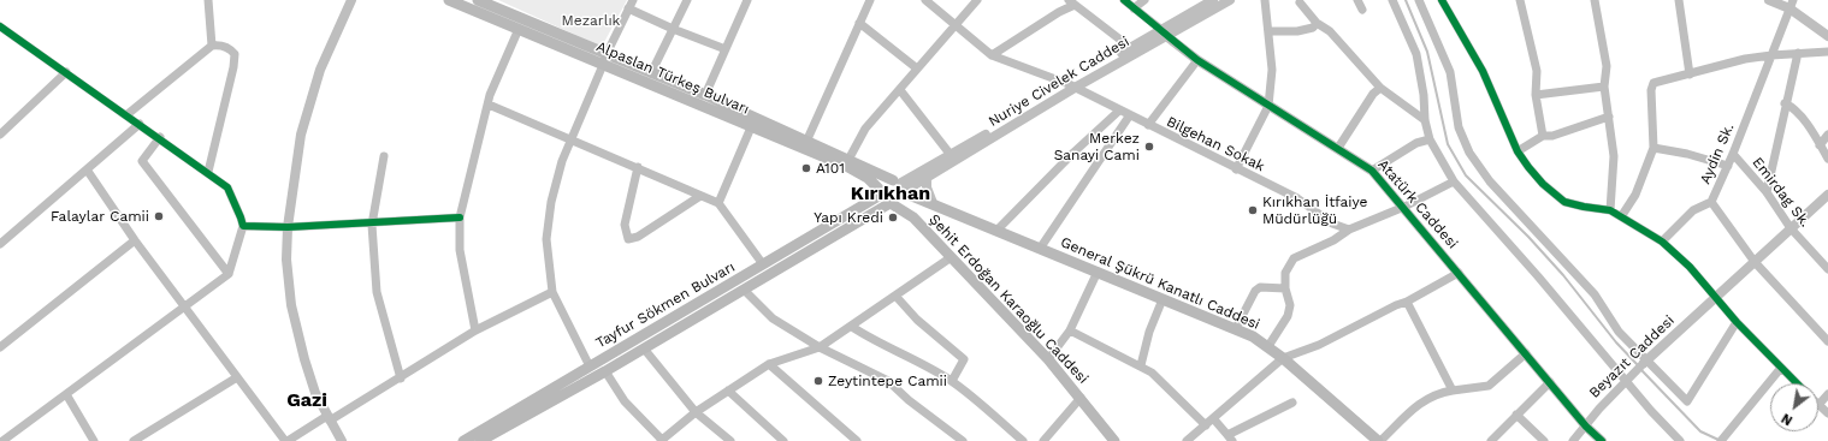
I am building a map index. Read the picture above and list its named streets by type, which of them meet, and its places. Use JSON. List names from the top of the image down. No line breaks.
{"streets":{"main road":["Alpaslan Türkeş Bulvarı","Nuriye Civelek Caddesi","General Şükrü Kanatlı Caddesi","Şehit Erdoğan Karaoğlu Caddesi","Tayfur Sökmen Bulvarı"],"street":["Bilgehan Sokak","Aydin Sk.","Emirdag Sk.","Atatürk Caddesi","Beyazıt Caddesi"]},"crossings":[["Alpaslan Türkeş Bulvarı","Nuriye Civelek Caddesi"],["Alpaslan Türkeş Bulvarı","General Şükrü Kanatlı Caddesi"],["Alpaslan Türkeş Bulvarı","Şehit Erdoğan Karaoğlu Caddesi"],["Alpaslan Türkeş Bulvarı","Tayfur Sökmen Bulvarı"],["Nuriye Civelek Caddesi","Bilgehan Sokak"],["Nuriye Civelek Caddesi","Atatürk Caddesi"],["Nuriye Civelek Caddesi","General Şükrü Kanatlı Caddesi"],["Nuriye Civelek Caddesi","Şehit Erdoğan Karaoğlu Caddesi"],["Nuriye Civelek Caddesi","Tayfur Sökmen Bulvarı"],["Aydin Sk.","Emirdag Sk."],["Aydin Sk.","Beyazıt Caddesi"],["Emirdag Sk.","Beyazıt Caddesi"],["Atatürk Caddesi","Beyazıt Caddesi"],["Şehit Erdoğan Karaoğlu Caddesi","Tayfur Sökmen Bulvarı"]],"districts":["Kırıkhan","Gazi"],"parks":["Mezarlık"],"places":["Merkez Sanayi Cami","A101","Kırıkhan İtfaiye Müdürlüğü","Falaylar Camii","Yapı Kredi","Zeytintepe Camii"],"north":"bottom left"}
